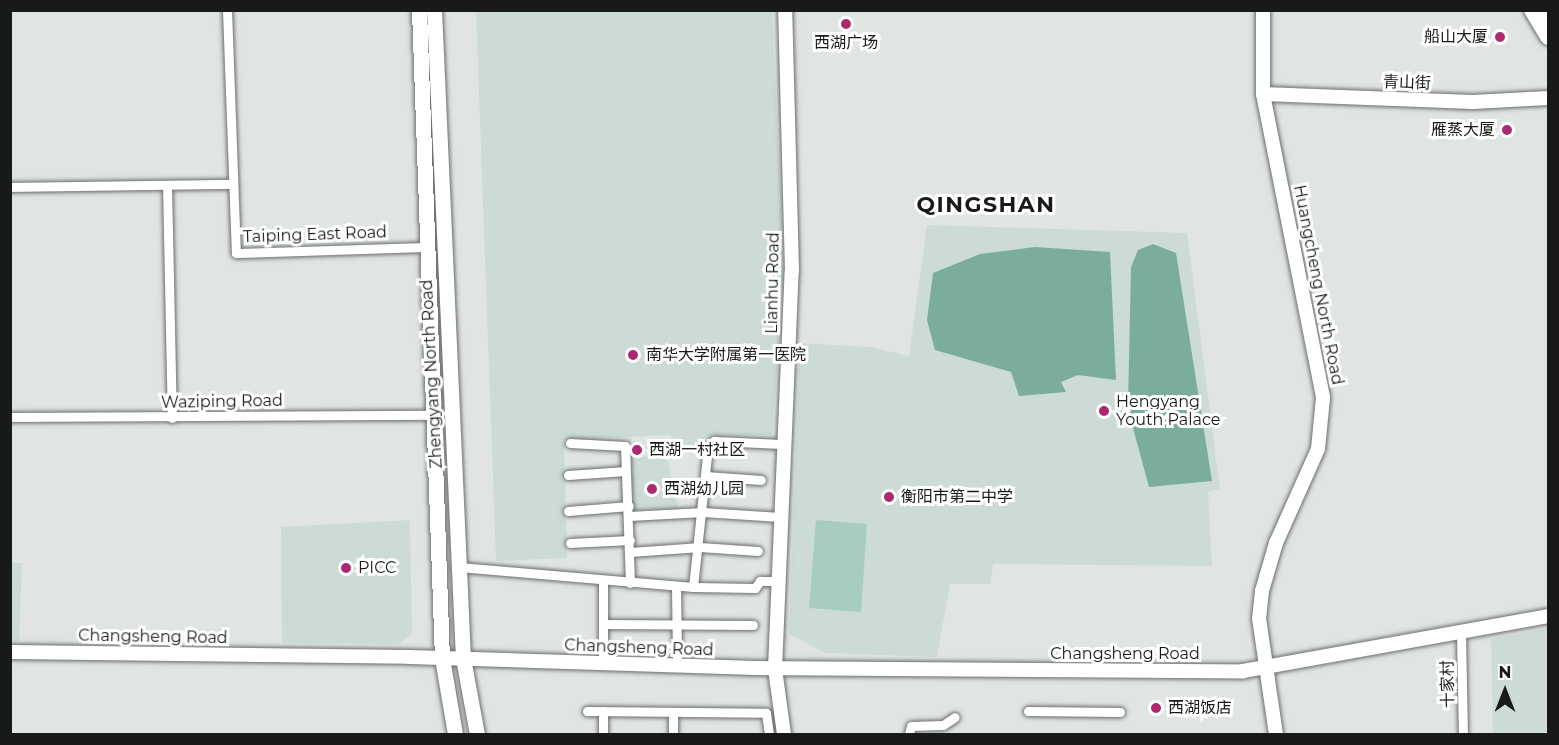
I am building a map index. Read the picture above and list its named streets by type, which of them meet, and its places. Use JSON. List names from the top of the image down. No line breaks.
{"streets":{"main road":["Zhengyang North Road"],"street":["青山街","Taiping East Road","Lianhu Road","Huangcheng North Road","Waziping Road","Changsheng Road","十家村"]},"crossings":[["青山街","Huangcheng North Road"],["Taiping East Road","Zhengyang North Road"],["Lianhu Road","Changsheng Road"],["Huangcheng North Road","Changsheng Road"],["Zhengyang North Road","Waziping Road"],["Zhengyang North Road","Changsheng Road"],["Changsheng Road","十家村"]],"districts":["QINGSHAN"],"places":["西湖广场","船山大厦","雁蒸大厦","南华大学附属第一医院","Hengyang Youth Palace","西湖一村社区","西湖幼儿园","衡阳市第二中学","PICC","西湖饭店"],"north":"top"}
